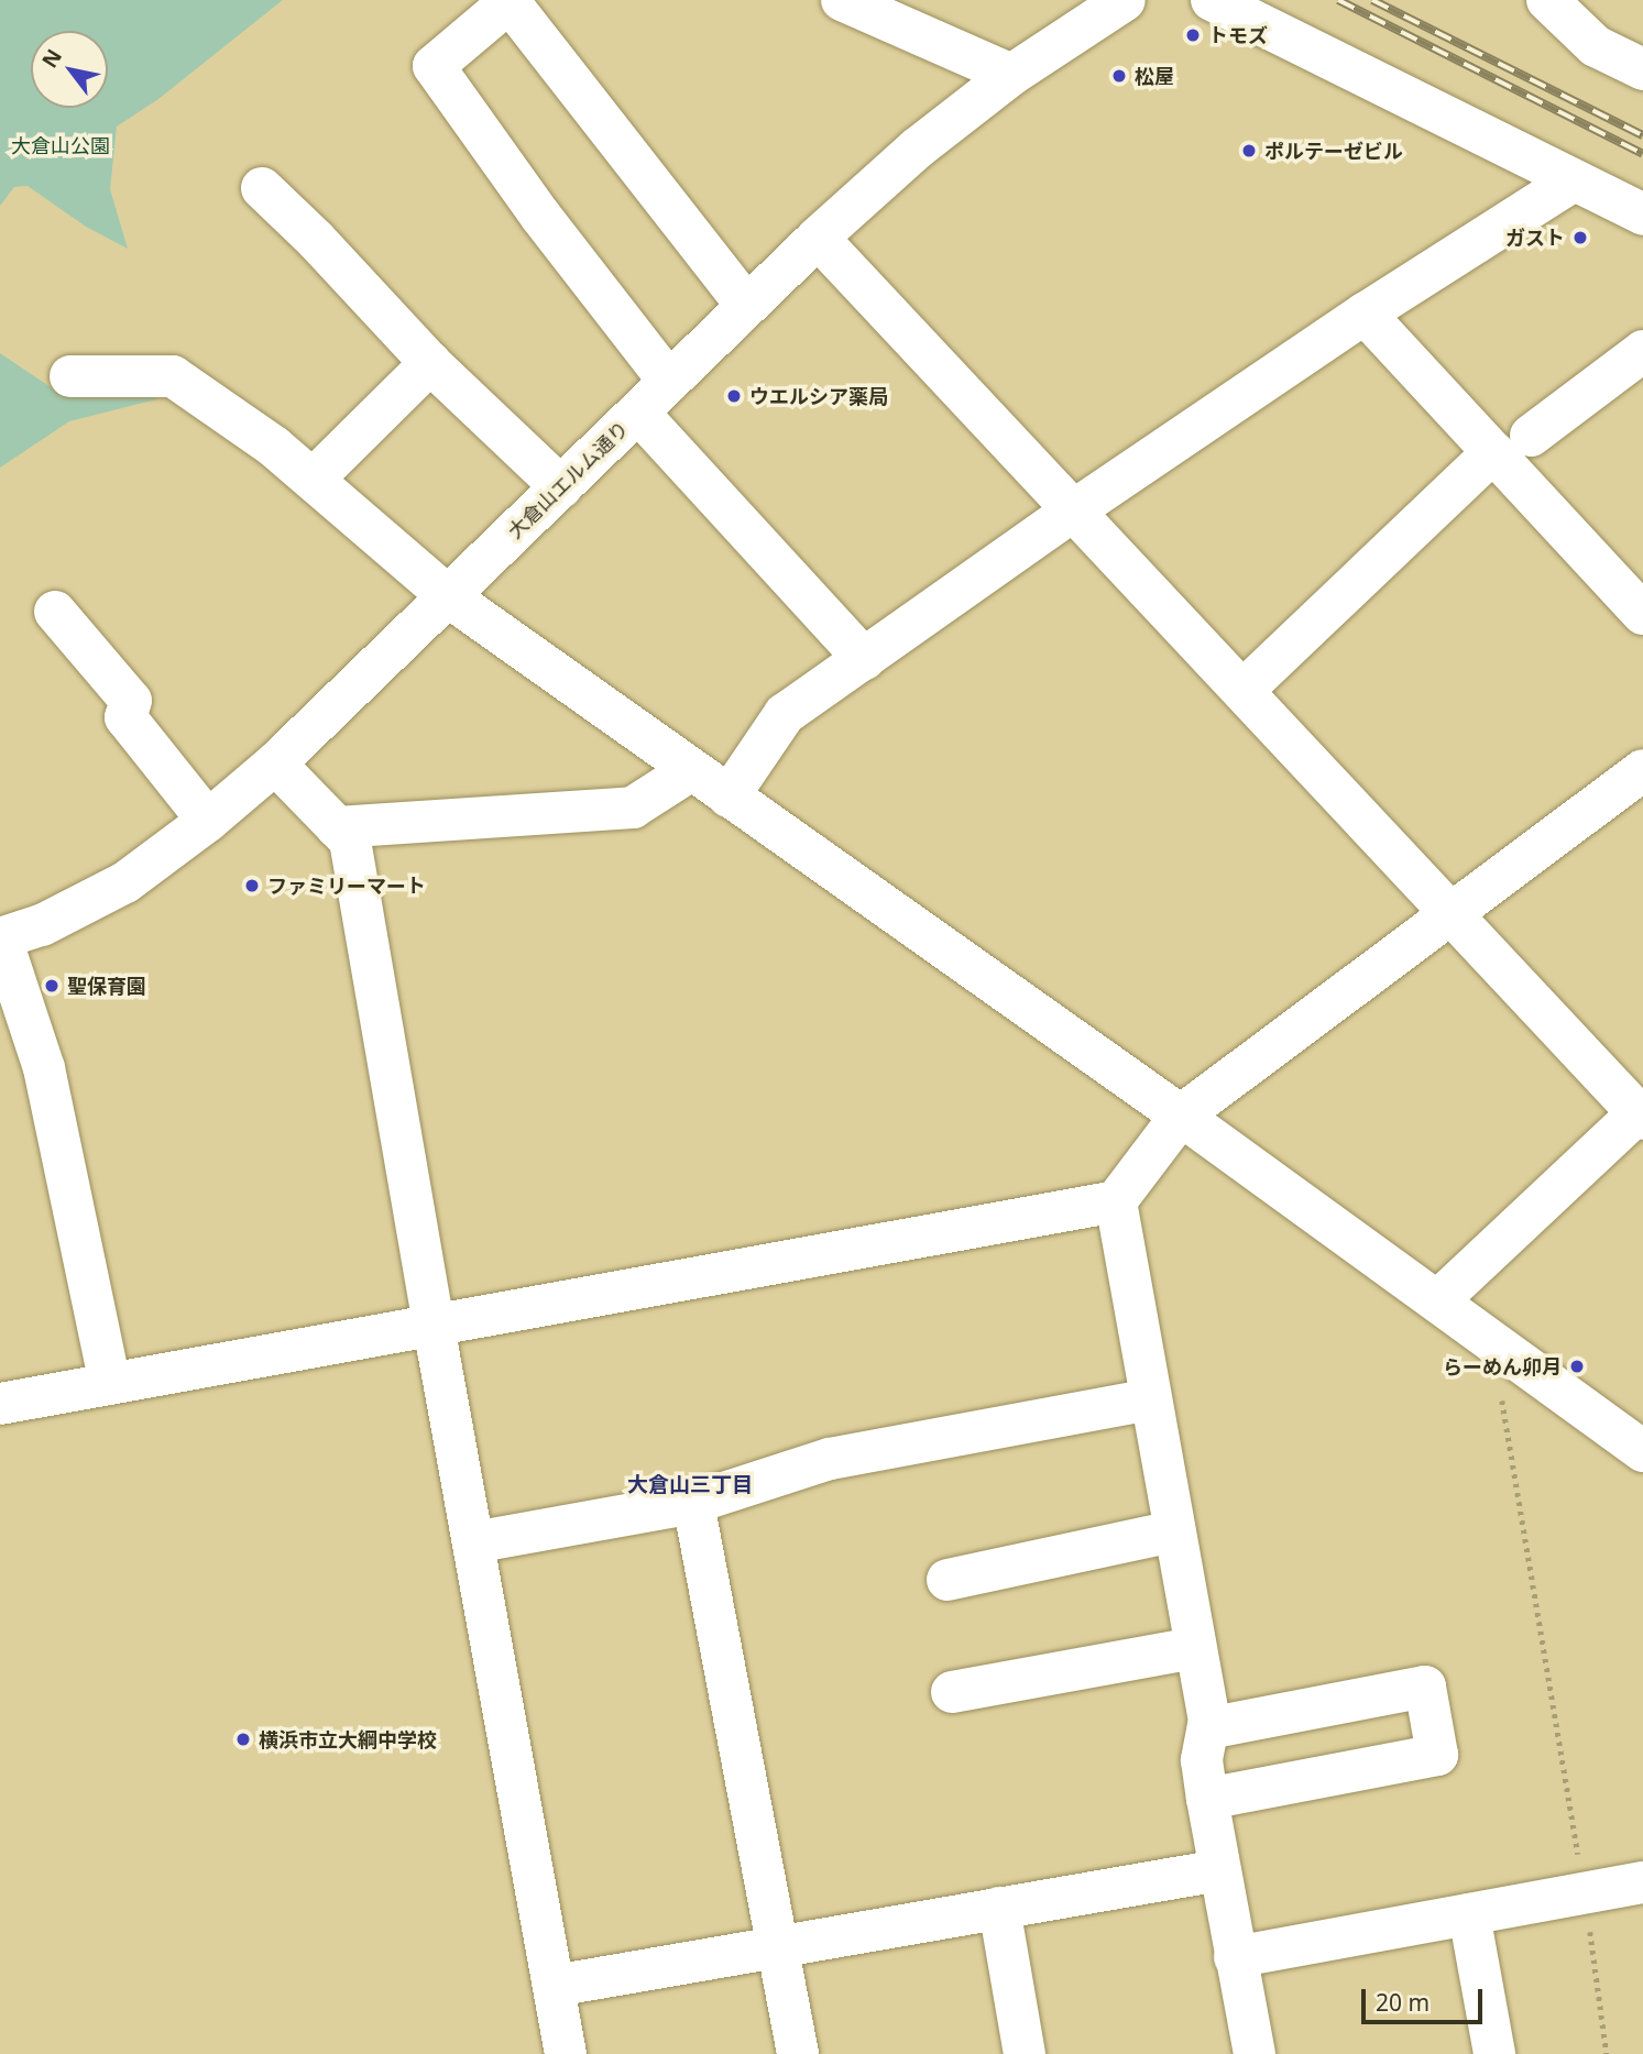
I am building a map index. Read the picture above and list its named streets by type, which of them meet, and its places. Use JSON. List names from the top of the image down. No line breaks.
{"streets":{"street":["大倉山エルム通り"]},"districts":["大倉山三丁目"],"parks":["大倉山公園"],"places":["トモズ","松屋","ポルテーゼビル","ガスト","ウエルシア薬局","ファミリーマート","聖保育園","らーめん卯月","横浜市立大綱中学校"],"scale_bar":"20 m","north":"top left"}
